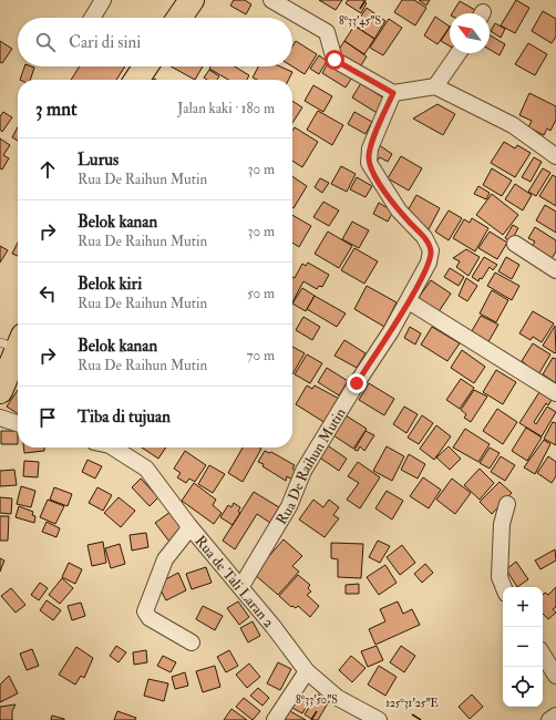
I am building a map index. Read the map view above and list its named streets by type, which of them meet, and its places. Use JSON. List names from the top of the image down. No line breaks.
{"streets":{"street":["Rua De Raihun Mutin","Rua de Tali Laran 2"]},"crossings":[["Rua De Raihun Mutin","Rua de Tali Laran 2"]],"north":"top left","page":{"search":"Cari di sini","heading":["3 mnt","Jalan kaki · 180 m"],"list":[["Lurus","Rua De Raihun Mutin","30 m"],["Belok kanan","Rua De Raihun Mutin","30 m"],["Belok kiri","Rua De Raihun Mutin","50 m"],["Belok kanan","Rua De Raihun Mutin","70 m"],"Tiba di tujuan"],"map_buttons":["+","−"]},"coordinates":["8°33'45\"S","8°33'50\"S","125°31'25\"E"]}
